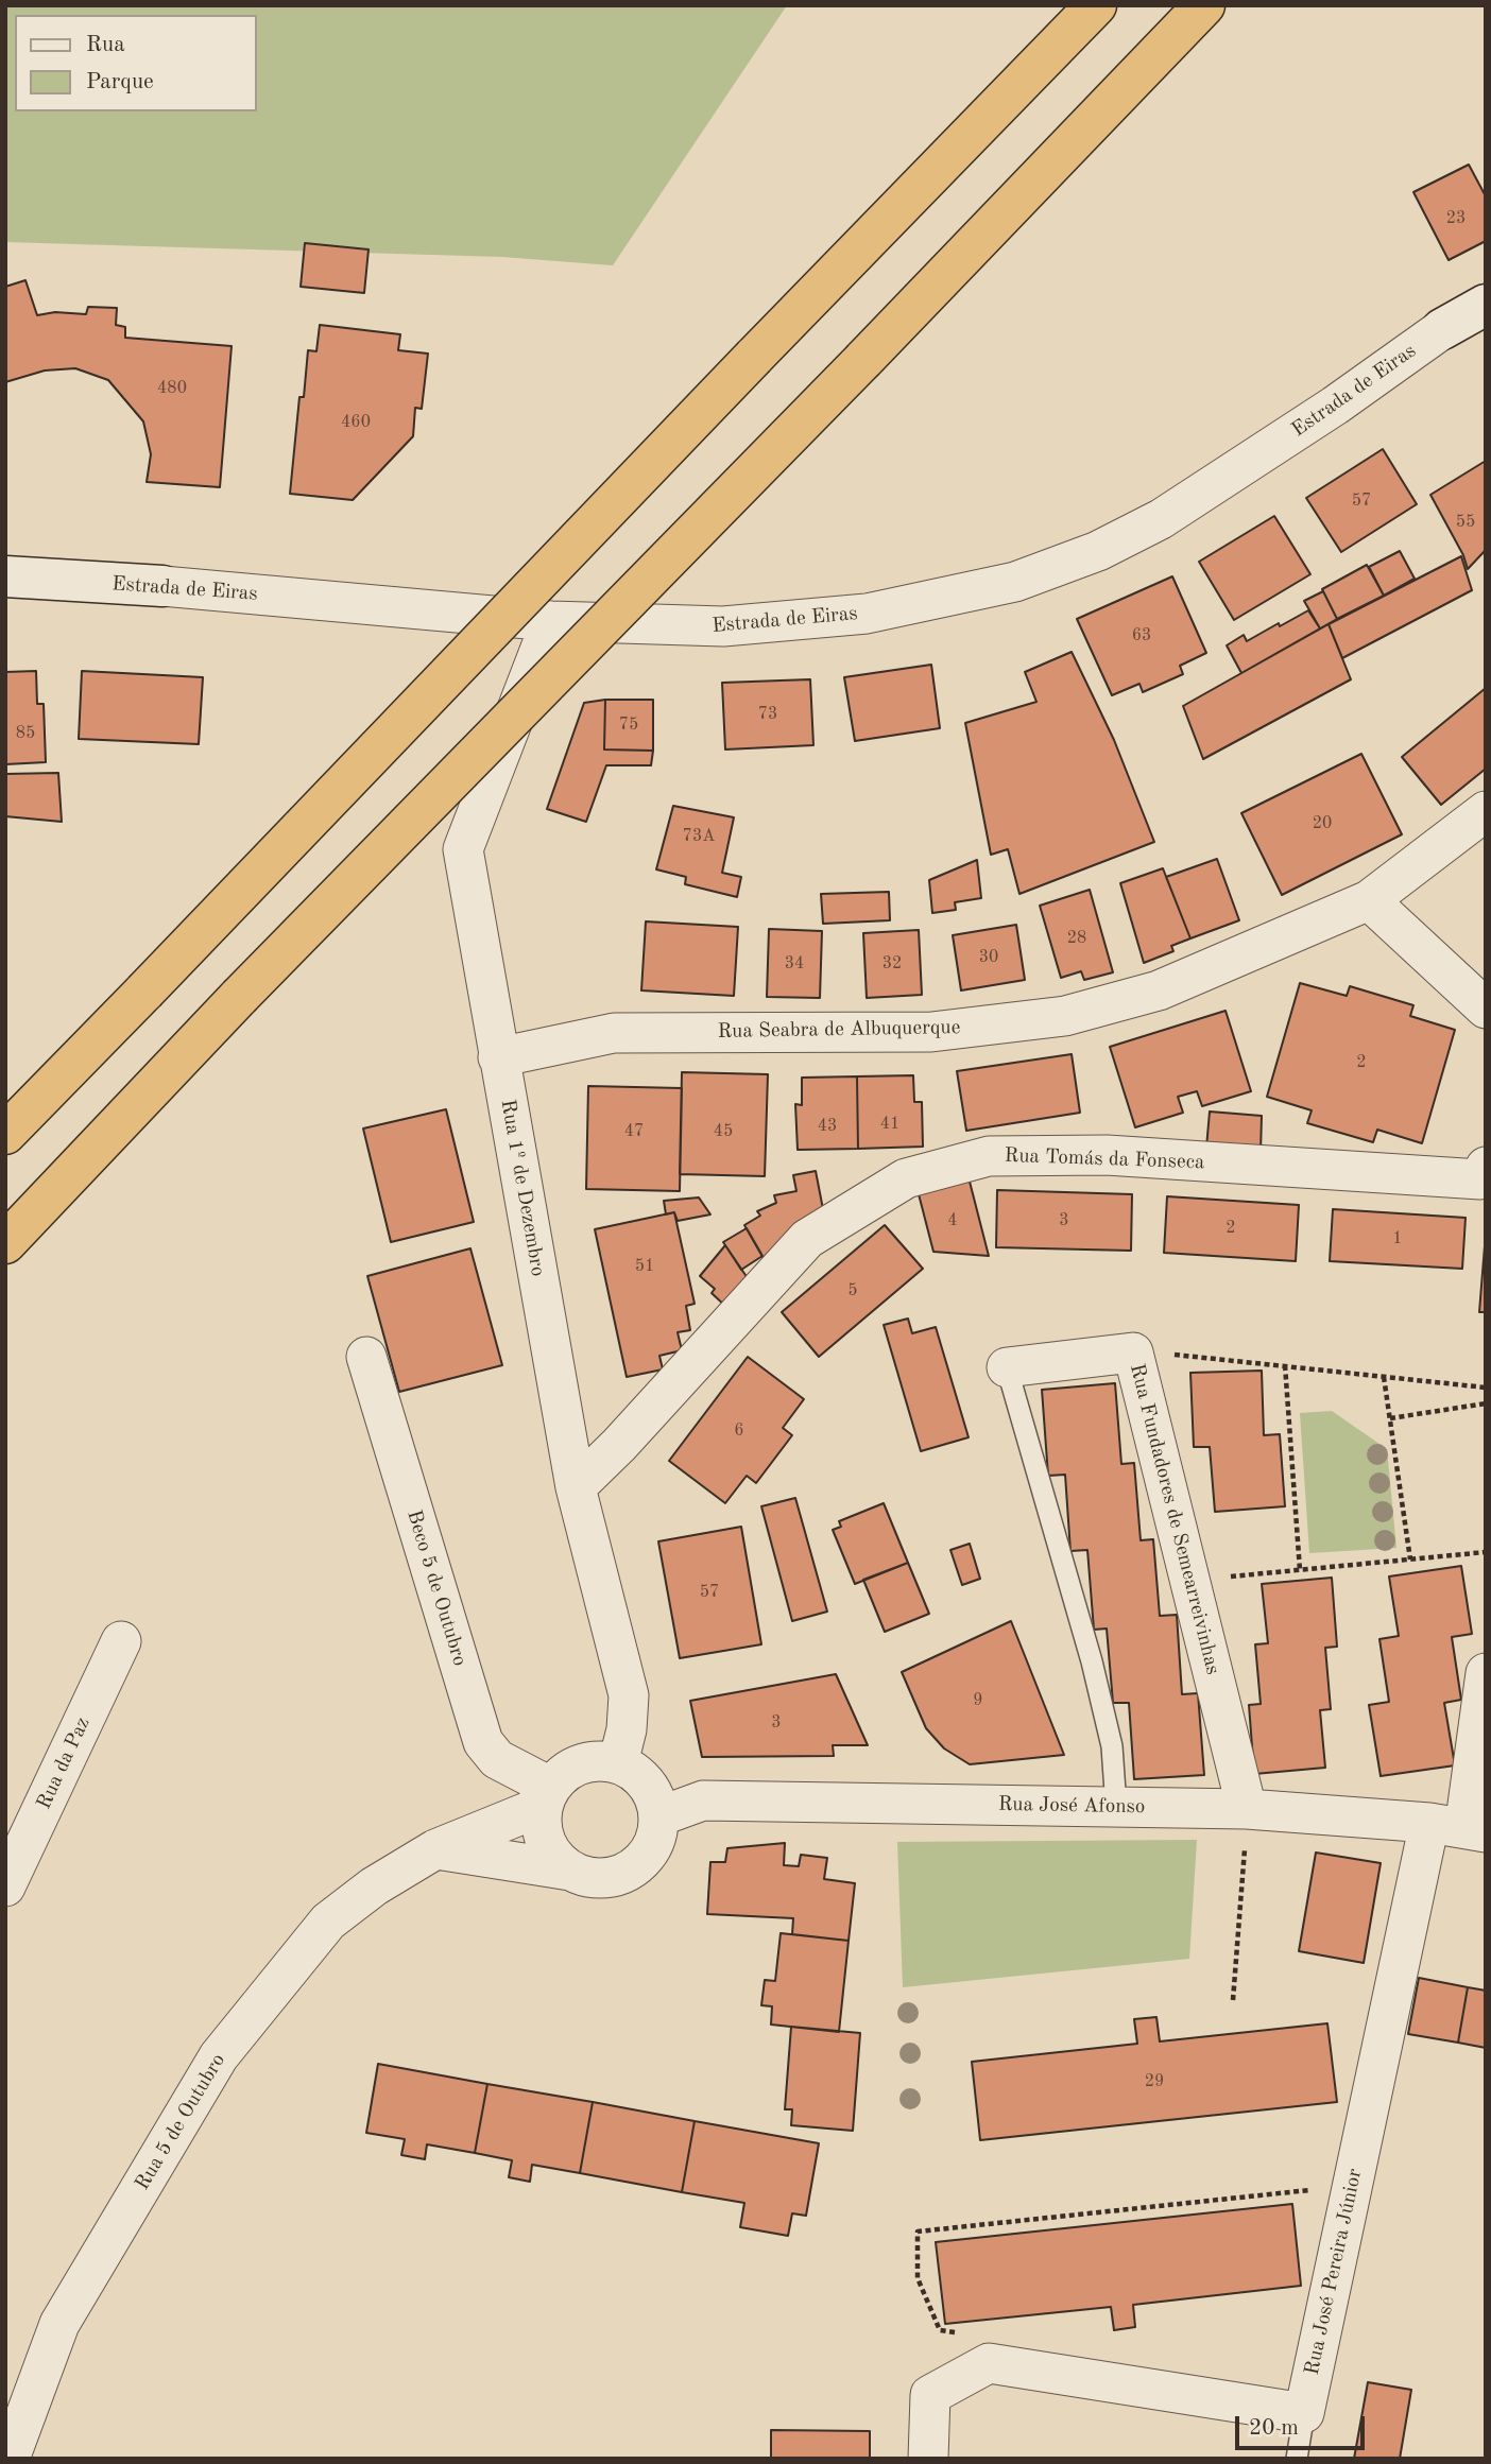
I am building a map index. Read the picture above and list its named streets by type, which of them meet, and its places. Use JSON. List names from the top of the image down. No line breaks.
{"streets":{"street":["Estrada de Eiras","Rua Seabra de Albuquerque","Rua Tomás da Fonseca","Rua 1º de Dezembro","Rua Fundadores de Semearreivinhas","Beco 5 de Outubro","Rua da Paz","Rua José Afonso","Rua 5 de Outubro","Rua José Pereira Júnior"]},"crossings":[["Estrada de Eiras","Rua 1º de Dezembro"],["Rua Seabra de Albuquerque","Rua 1º de Dezembro"],["Rua Tomás da Fonseca","Rua 1º de Dezembro"],["Rua 1º de Dezembro","Beco 5 de Outubro"],["Rua 1º de Dezembro","Rua José Afonso"],["Rua 1º de Dezembro","Rua 5 de Outubro"],["Rua Fundadores de Semearreivinhas","Rua José Afonso"],["Beco 5 de Outubro","Rua José Afonso"],["Beco 5 de Outubro","Rua 5 de Outubro"],["Rua José Afonso","Rua 5 de Outubro"],["Rua José Afonso","Rua José Pereira Júnior"]],"house_numbers":["23","480","460","57","55","63","73","75","85","20","73A","28","30","34","32","2","41","43","47","45","4","3","2","1","51","5","6","57","9","3","29"],"legend":["Rua","Parque"],"scale_bar":"20 m"}
